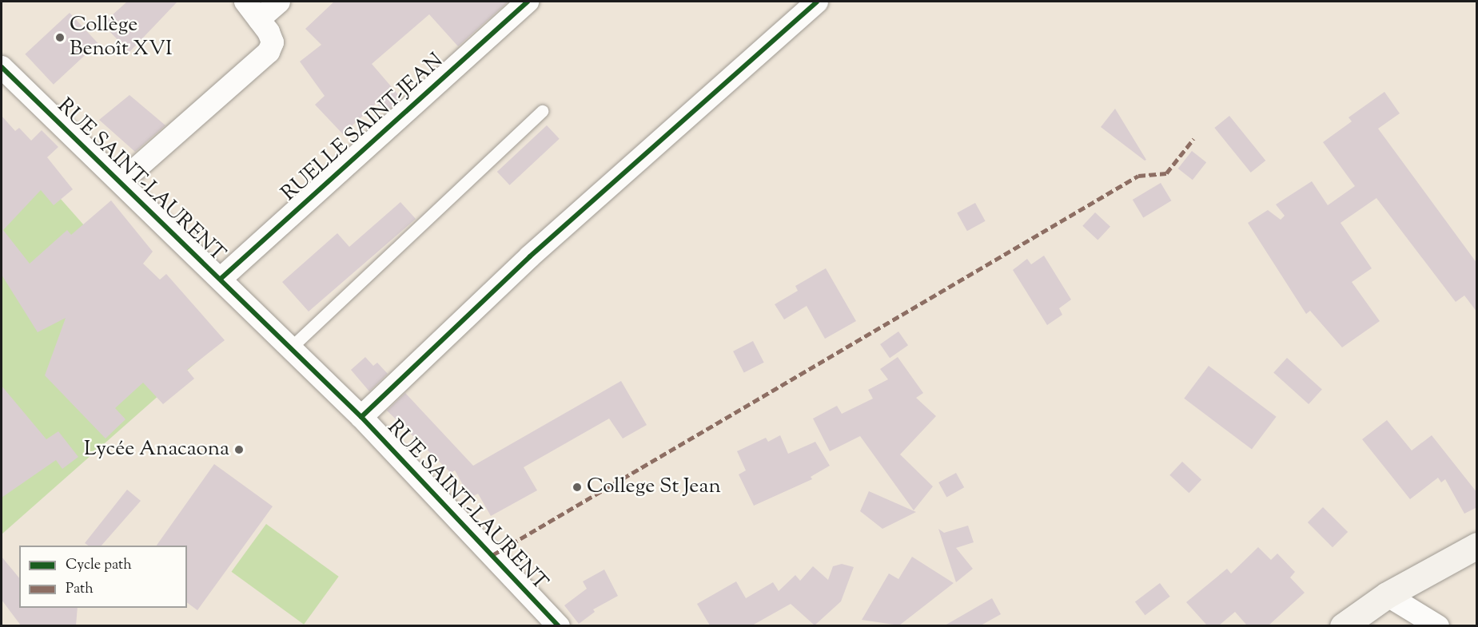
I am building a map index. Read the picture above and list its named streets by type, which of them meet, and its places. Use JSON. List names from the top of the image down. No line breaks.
{"streets":{"street":["RUELLE SAINT-JEAN","RUE SAINT-LAURENT"]},"crossings":[["RUELLE SAINT-JEAN","RUE SAINT-LAURENT"]],"places":["Collège Benoît XVI","Lycée Anacaona","College St Jean"],"legend":["Cycle path","Path"]}
